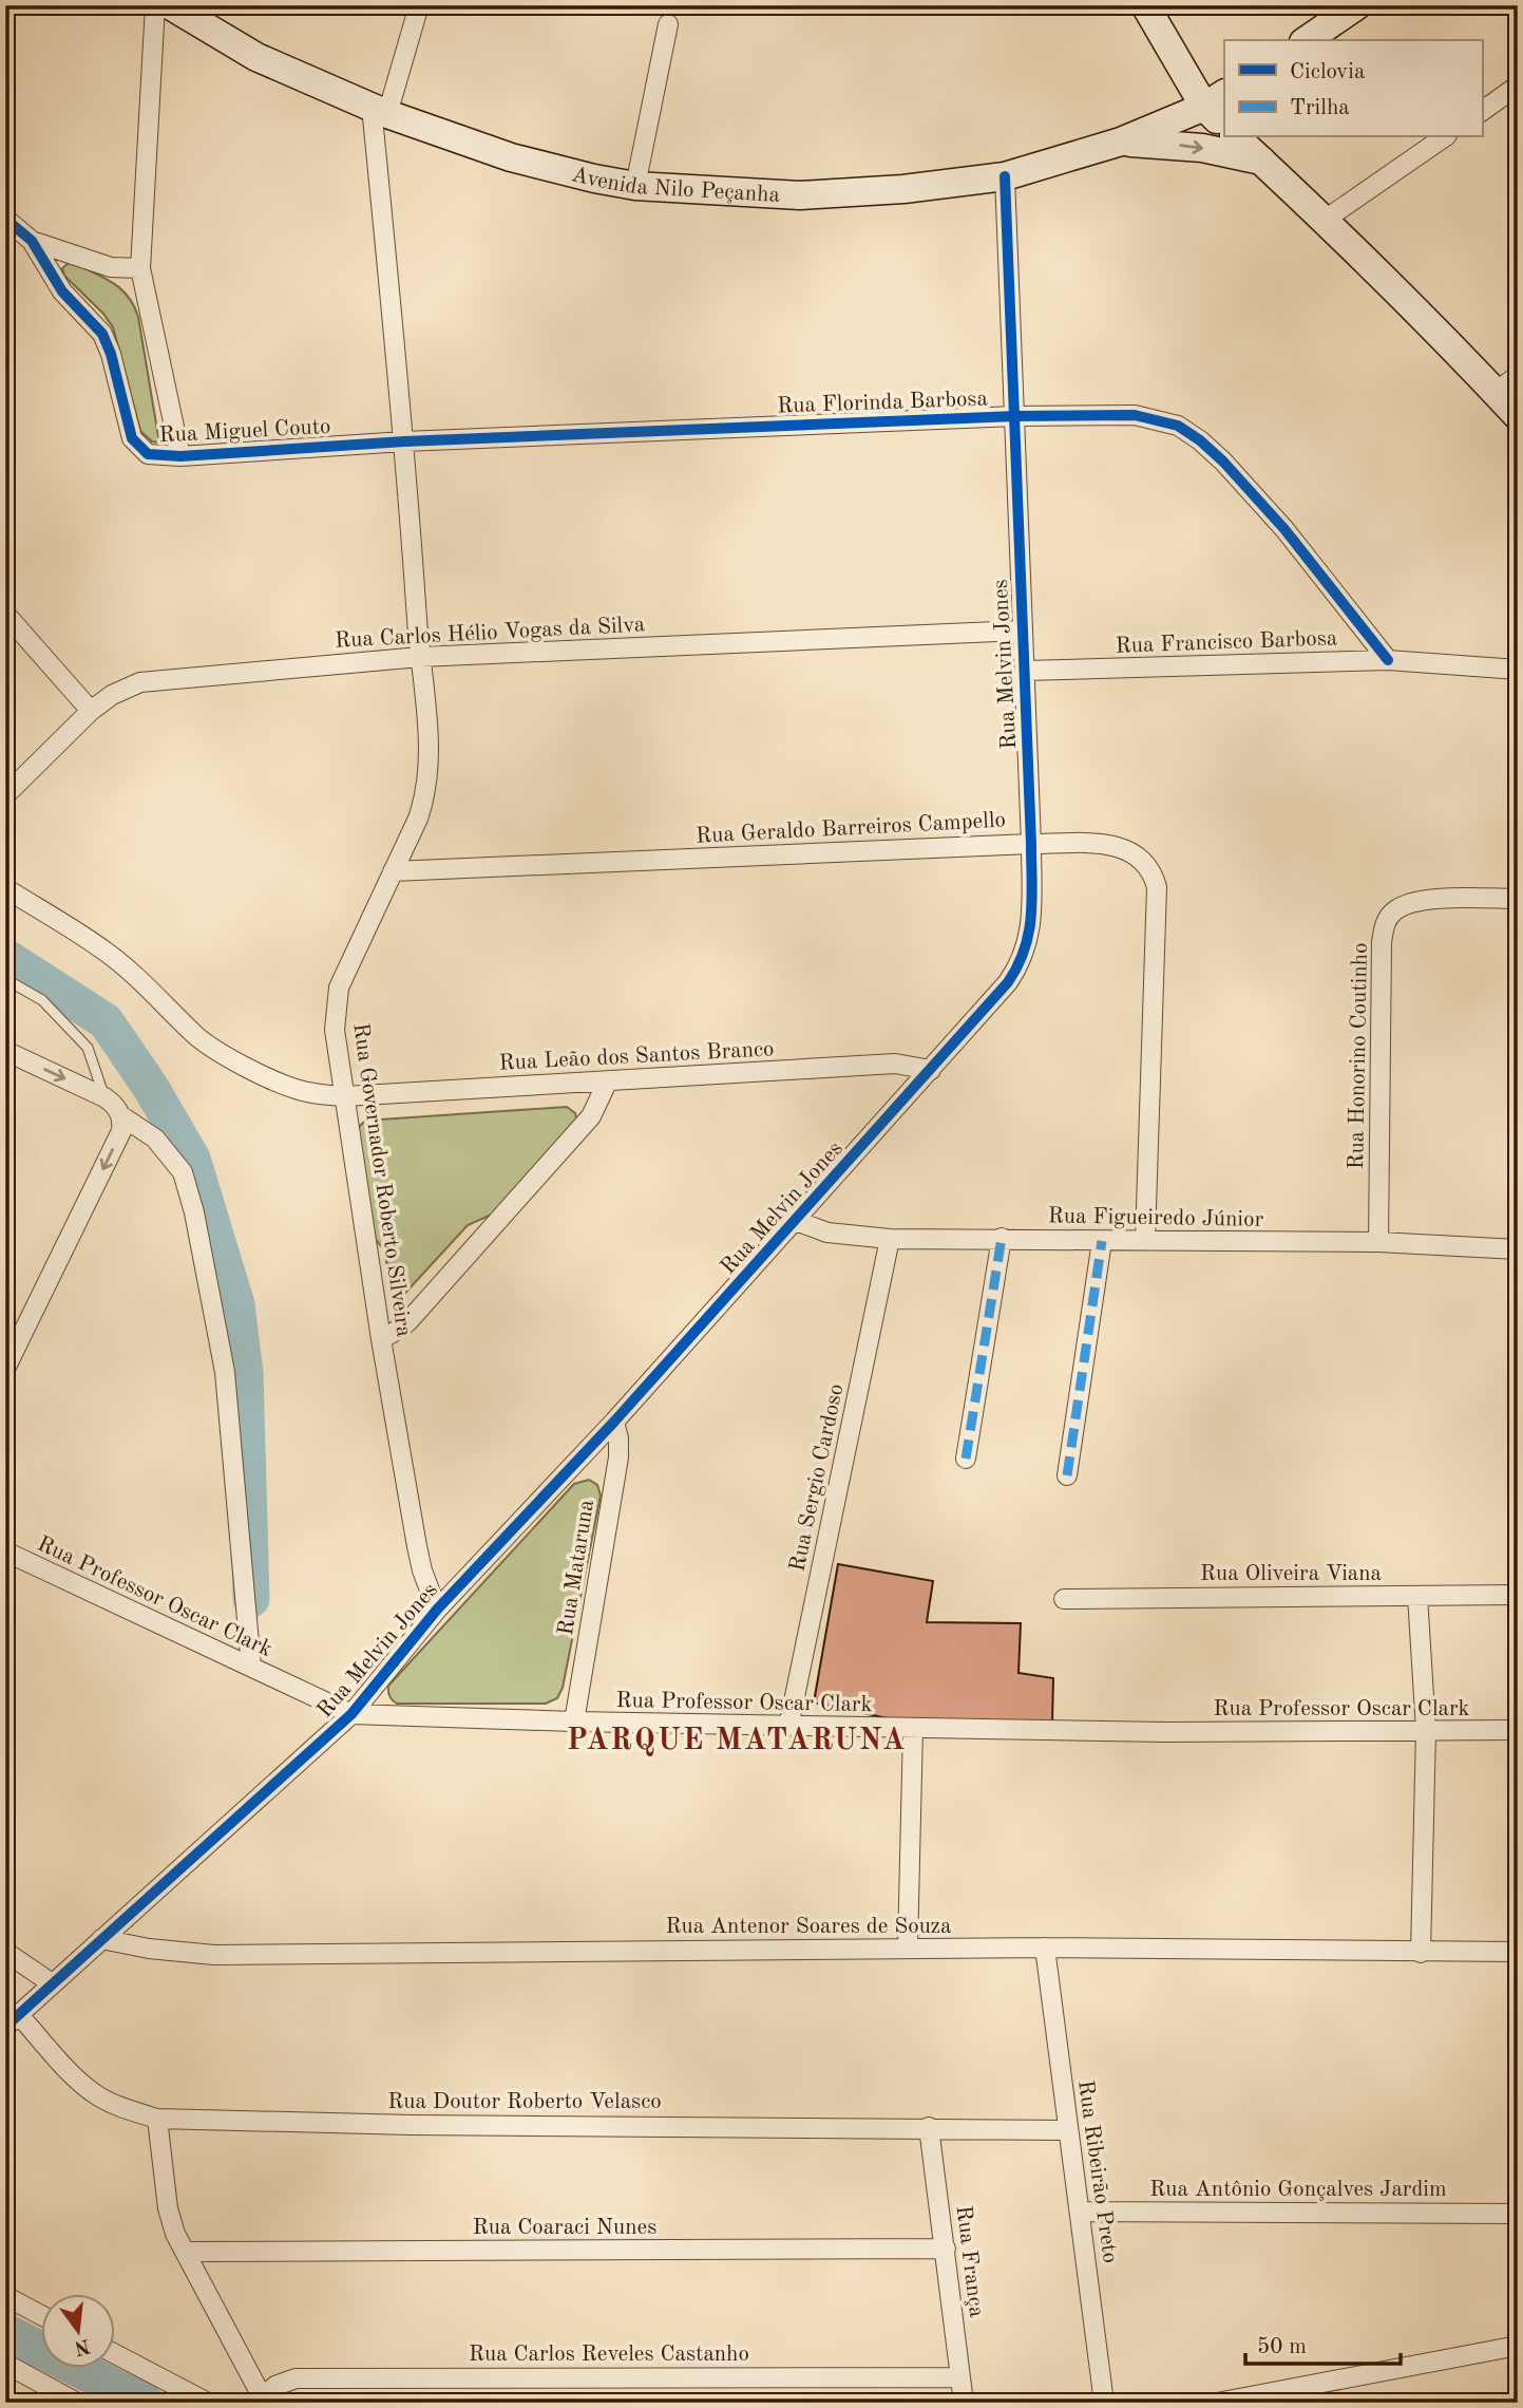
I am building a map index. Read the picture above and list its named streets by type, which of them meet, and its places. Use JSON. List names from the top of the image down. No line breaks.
{"streets":{"main road":["Avenida Nilo Peçanha"],"street":["Rua Florinda Barbosa","Rua Miguel Couto","Rua Carlos Hélio Vogas da Silva","Rua Francisco Barbosa","Rua Melvin Jones","Rua Geraldo Barreiros Campello","Rua Leão dos Santos Branco","Rua Honorino Coutinho","Rua Governador Roberto Silveira","Rua Figueiredo Júnior","Rua Sergio Cardoso","Rua Mataruna","Rua Oliveira Viana","Rua Professor Oscar Clark","Rua Antenor Soares de Souza","Rua Doutor Roberto Velasco","Rua Ribeirão Preto","Rua Antônio Gonçalves Jardim","Rua Coaraci Nunes","Rua França","Rua Carlos Reveles Castanho"]},"crossings":[["Avenida Nilo Peçanha","Rua Melvin Jones"],["Avenida Nilo Peçanha","Rua Governador Roberto Silveira"],["Rua Florinda Barbosa","Rua Miguel Couto"],["Rua Florinda Barbosa","Rua Francisco Barbosa"],["Rua Florinda Barbosa","Rua Melvin Jones"],["Rua Florinda Barbosa","Rua Governador Roberto Silveira"],["Rua Miguel Couto","Rua Governador Roberto Silveira"],["Rua Carlos Hélio Vogas da Silva","Rua Melvin Jones"],["Rua Carlos Hélio Vogas da Silva","Rua Governador Roberto Silveira"],["Rua Francisco Barbosa","Rua Melvin Jones"],["Rua Melvin Jones","Rua Geraldo Barreiros Campello"],["Rua Melvin Jones","Rua Leão dos Santos Branco"],["Rua Melvin Jones","Rua Governador Roberto Silveira"],["Rua Melvin Jones","Rua Figueiredo Júnior"],["Rua Melvin Jones","Rua Mataruna"],["Rua Melvin Jones","Rua Professor Oscar Clark"],["Rua Melvin Jones","Rua Antenor Soares de Souza"],["Rua Melvin Jones","Rua Doutor Roberto Velasco"],["Rua Geraldo Barreiros Campello","Rua Governador Roberto Silveira"],["Rua Geraldo Barreiros Campello","Rua Figueiredo Júnior"],["Rua Leão dos Santos Branco","Rua Governador Roberto Silveira"],["Rua Honorino Coutinho","Rua Figueiredo Júnior"],["Rua Figueiredo Júnior","Rua Sergio Cardoso"],["Rua Sergio Cardoso","Rua Professor Oscar Clark"],["Rua Mataruna","Rua Professor Oscar Clark"],["Rua Antenor Soares de Souza","Rua Ribeirão Preto"],["Rua Doutor Roberto Velasco","Rua Ribeirão Preto"],["Rua Doutor Roberto Velasco","Rua França"],["Rua Ribeirão Preto","Rua Antônio Gonçalves Jardim"],["Rua Coaraci Nunes","Rua França"],["Rua França","Rua Carlos Reveles Castanho"]],"districts":["PARQUE MATARUNA"],"legend":["Ciclovia","Trilha"],"scale_bar":"50 m","north":"bottom"}
